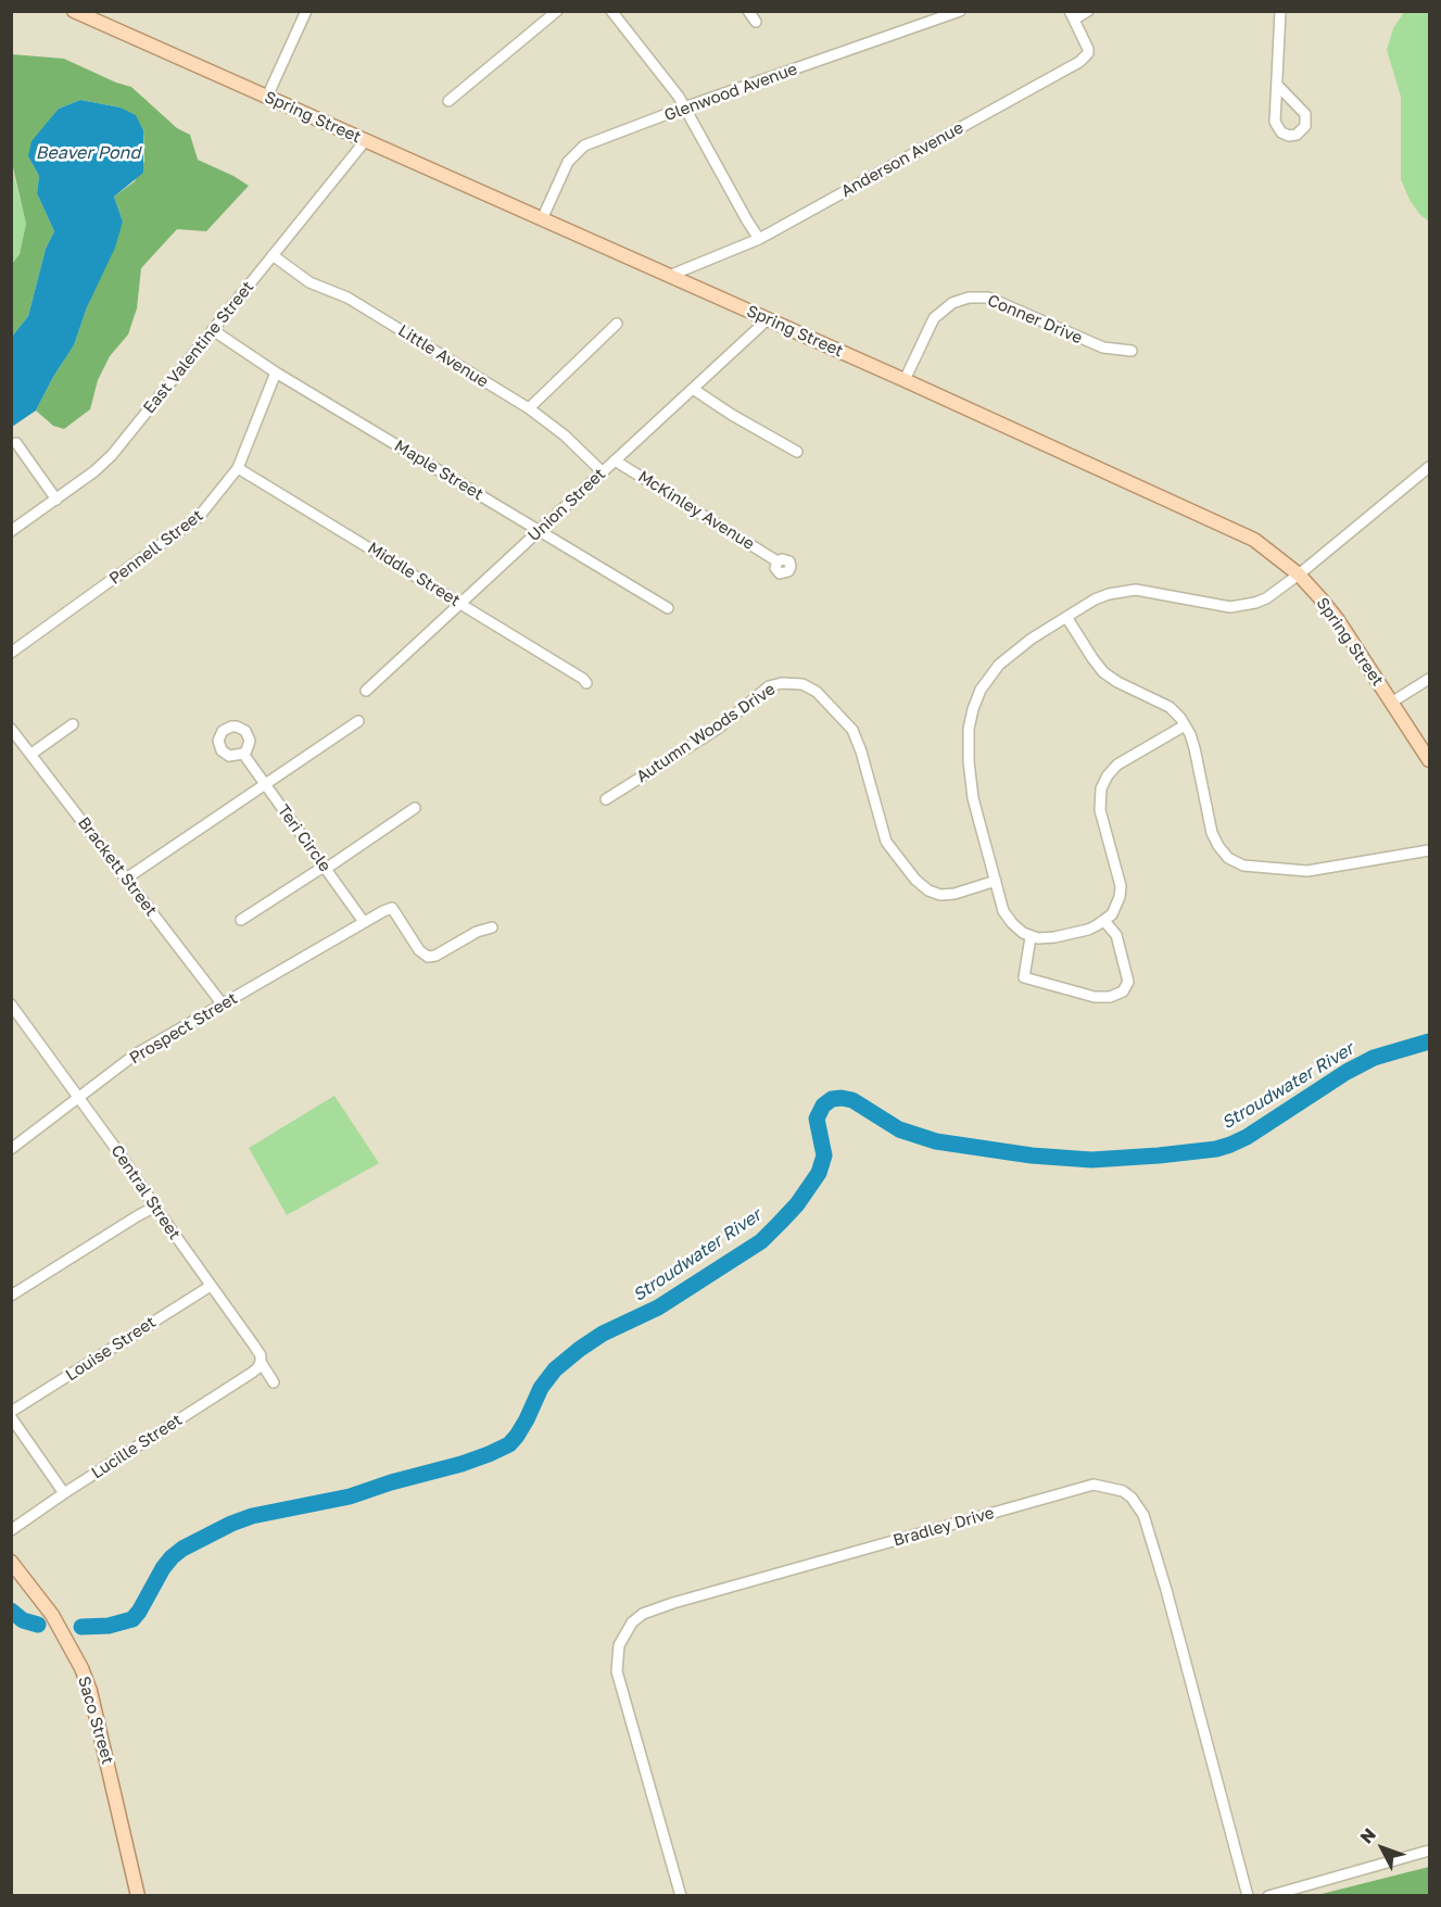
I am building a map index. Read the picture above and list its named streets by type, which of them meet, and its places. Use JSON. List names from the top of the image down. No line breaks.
{"streets":{"main road":["Spring Street","Saco Street"],"street":["Glenwood Avenue","Anderson Avenue","Conner Drive","East Valentine Street","Little Avenue","Maple Street","Union Street","McKinley Avenue","Pennell Street","Middle Street","Autumn Woods Drive","Teri Circle","Brackett Street","Prospect Street","Central Street","Louise Street","Lucille Street","Bradley Drive"]},"crossings":[["Glenwood Avenue","Spring Street"],["Spring Street","Anderson Avenue"],["Spring Street","Conner Drive"],["Spring Street","East Valentine Street"],["Spring Street","Union Street"],["East Valentine Street","Little Avenue"],["East Valentine Street","Maple Street"],["Little Avenue","Union Street"],["Maple Street","Union Street"],["Maple Street","Pennell Street"],["Union Street","McKinley Avenue"],["Union Street","Middle Street"],["Pennell Street","Middle Street"],["Teri Circle","Prospect Street"],["Brackett Street","Prospect Street"],["Prospect Street","Central Street"],["Central Street","Louise Street"],["Central Street","Lucille Street"]],"water":["Beaver Pond","Stroudwater River"],"north":"top left"}
